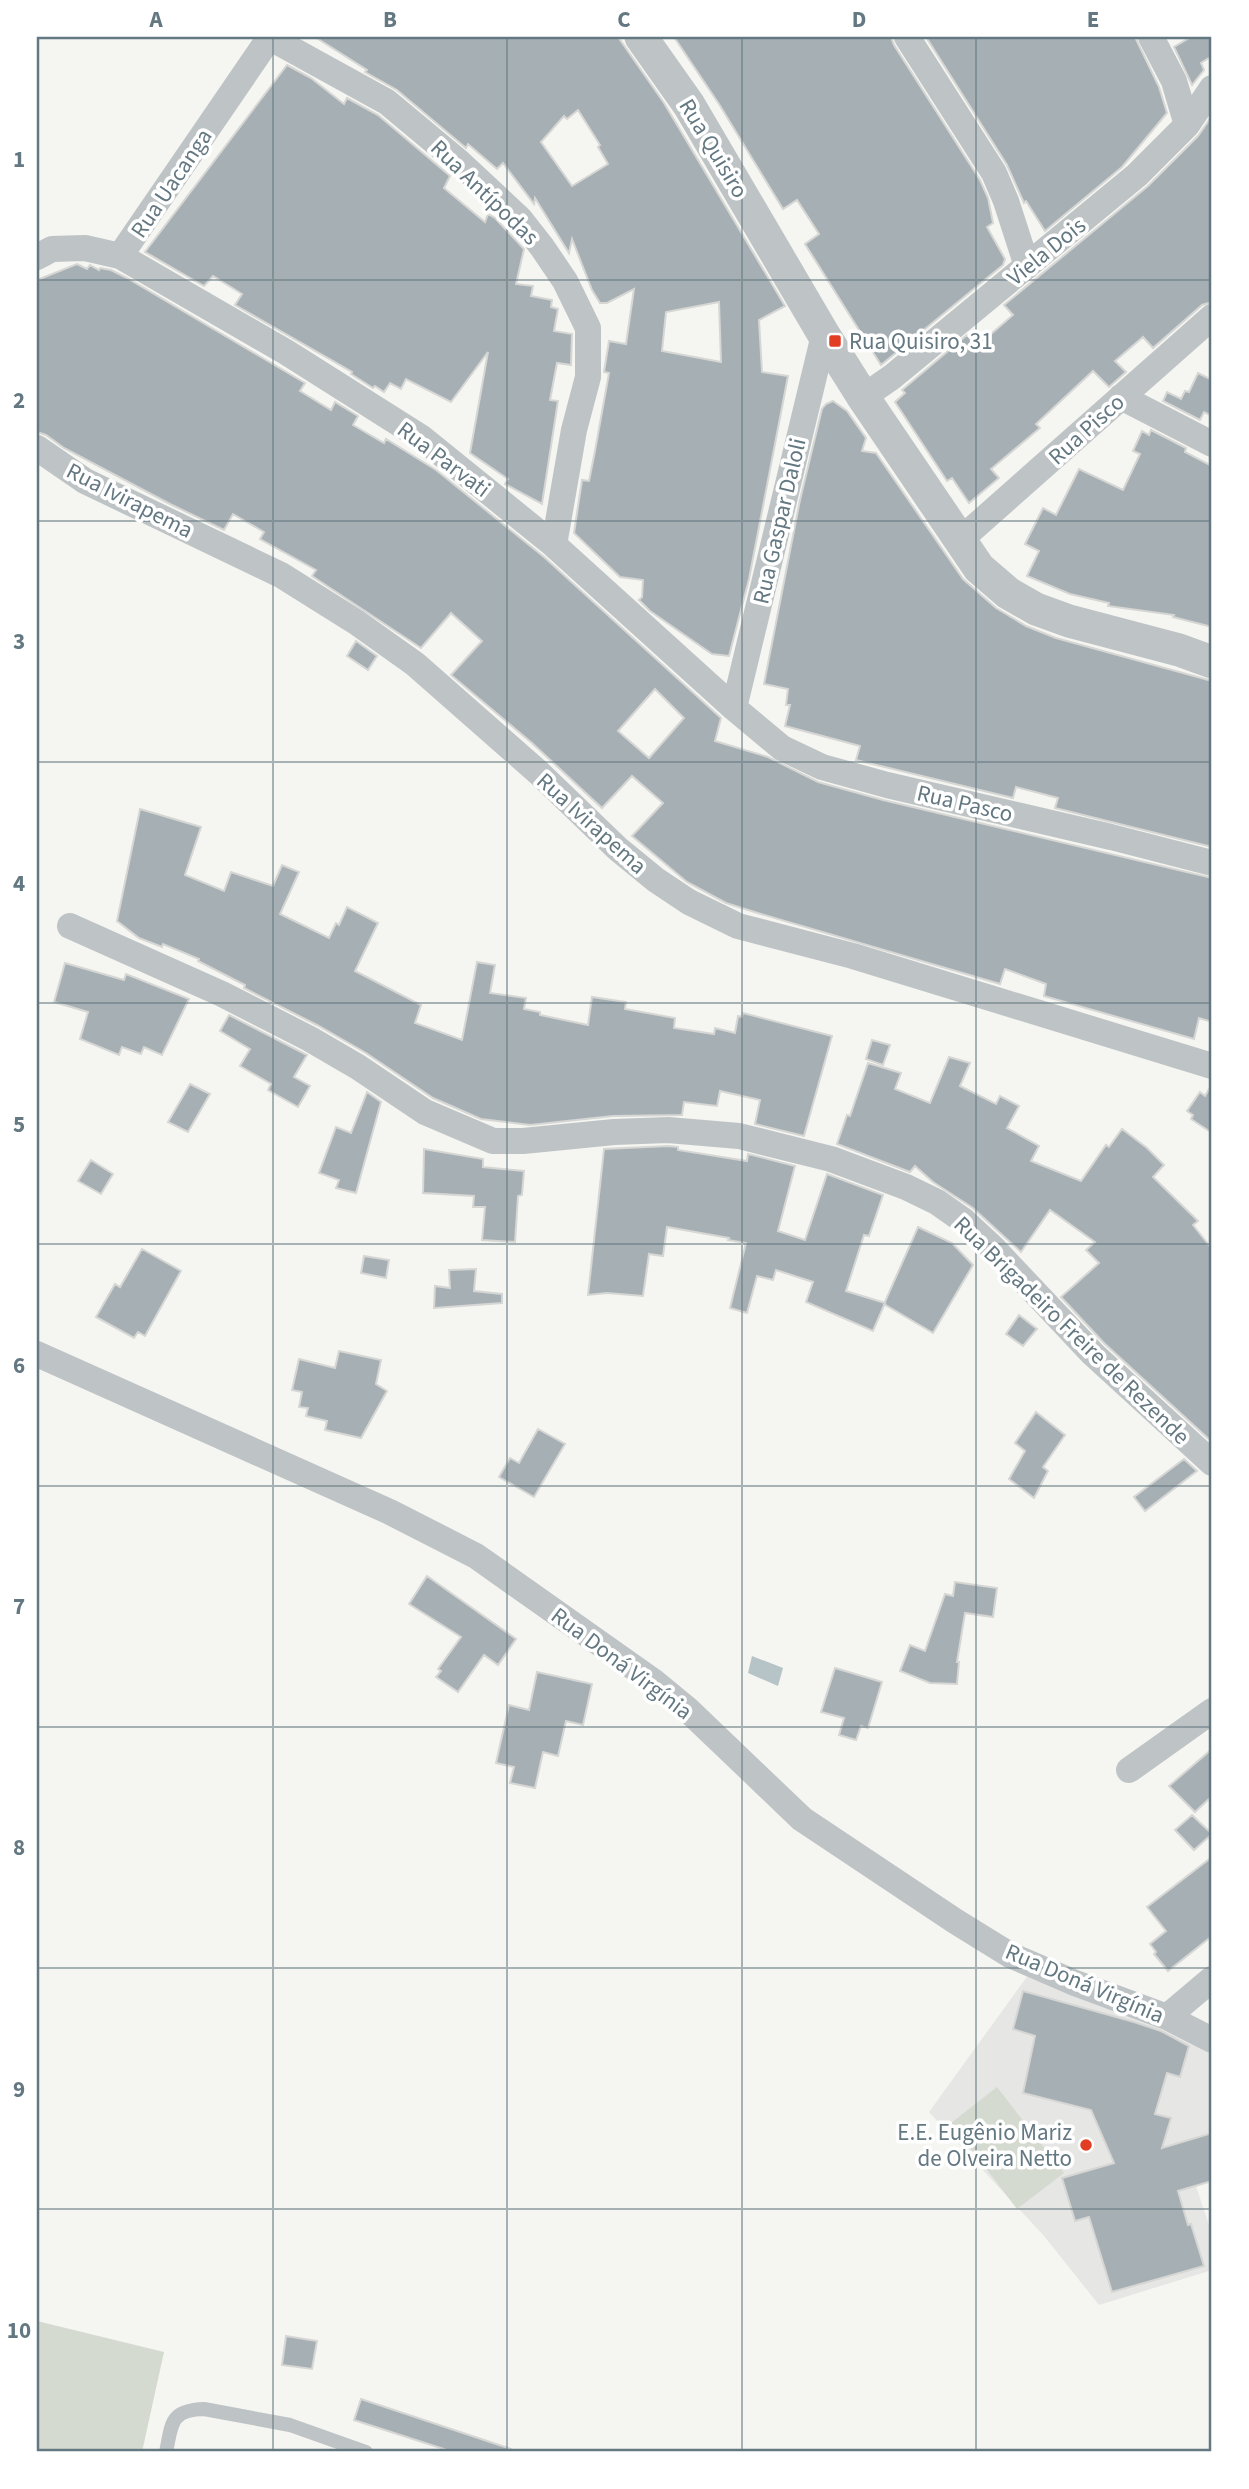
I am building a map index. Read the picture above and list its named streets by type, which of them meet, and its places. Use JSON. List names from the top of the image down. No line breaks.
{"streets":{"street":["Rua Quisiro","Rua Uacanga","Rua Antípodas","Viela Dois","Rua Pisco","Rua Parvati","Rua Ivirapema","Rua Gaspar Daloli","Rua Pasco","Rua Brigadeiro Freire de Rezende","Rua Doná Virgínia"]},"crossings":[["Rua Quisiro","Viela Dois"],["Rua Quisiro","Rua Pisco"],["Rua Quisiro","Rua Gaspar Daloli"],["Rua Uacanga","Rua Antípodas"],["Rua Uacanga","Rua Parvati"],["Rua Antípodas","Rua Parvati"],["Rua Parvati","Rua Gaspar Daloli"],["Rua Parvati","Rua Pasco"],["Rua Gaspar Daloli","Rua Pasco"]],"places":{"transit":["Rua Quisiro, 31"],"other":["E.E. Eugênio Mariz de Olveira Netto"]},"grid":{"columns":["A","B","C","D","E"],"rows":["1","2","3","4","5","6","7","8","9","10"]}}
